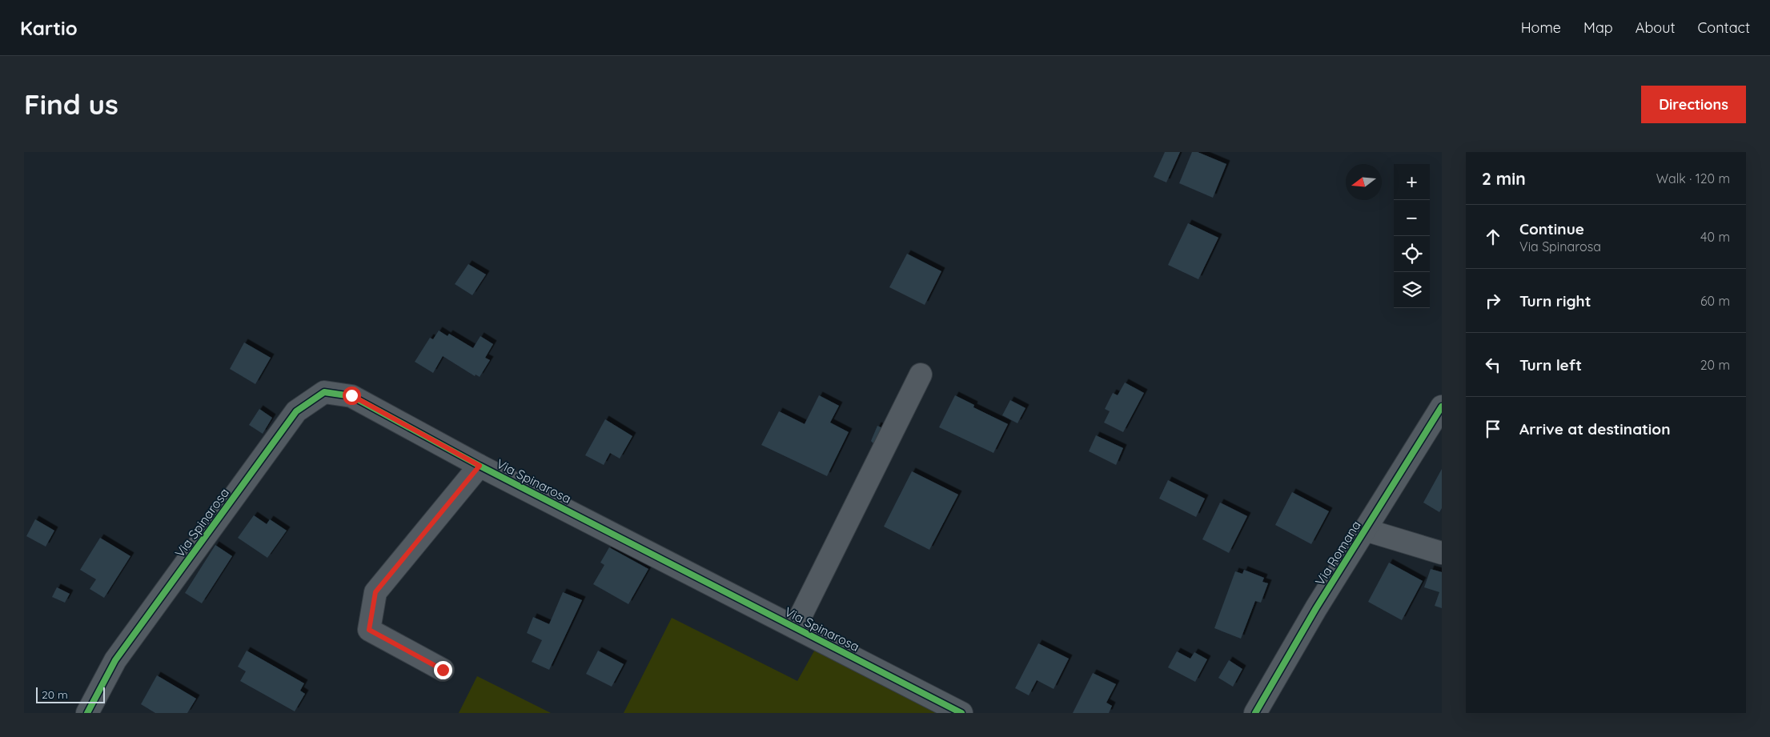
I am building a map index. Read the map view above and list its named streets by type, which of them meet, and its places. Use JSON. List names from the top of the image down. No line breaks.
{"streets":{"street":["Via Spinarosa","Via Romana"]},"scale_bar":"20 m","north":"left","page":{"header":"Kartio","nav":["Home","Map","About","Contact"],"buttons":"Directions","title":"Find us","heading":["2 min","Walk · 120 m"],"map_buttons":["+","−"],"list":[["Continue","Via Spinarosa","40 m"],["Turn right","60 m"],["Turn left","20 m"],"Arrive at destination"],"scale":"20 m"}}
